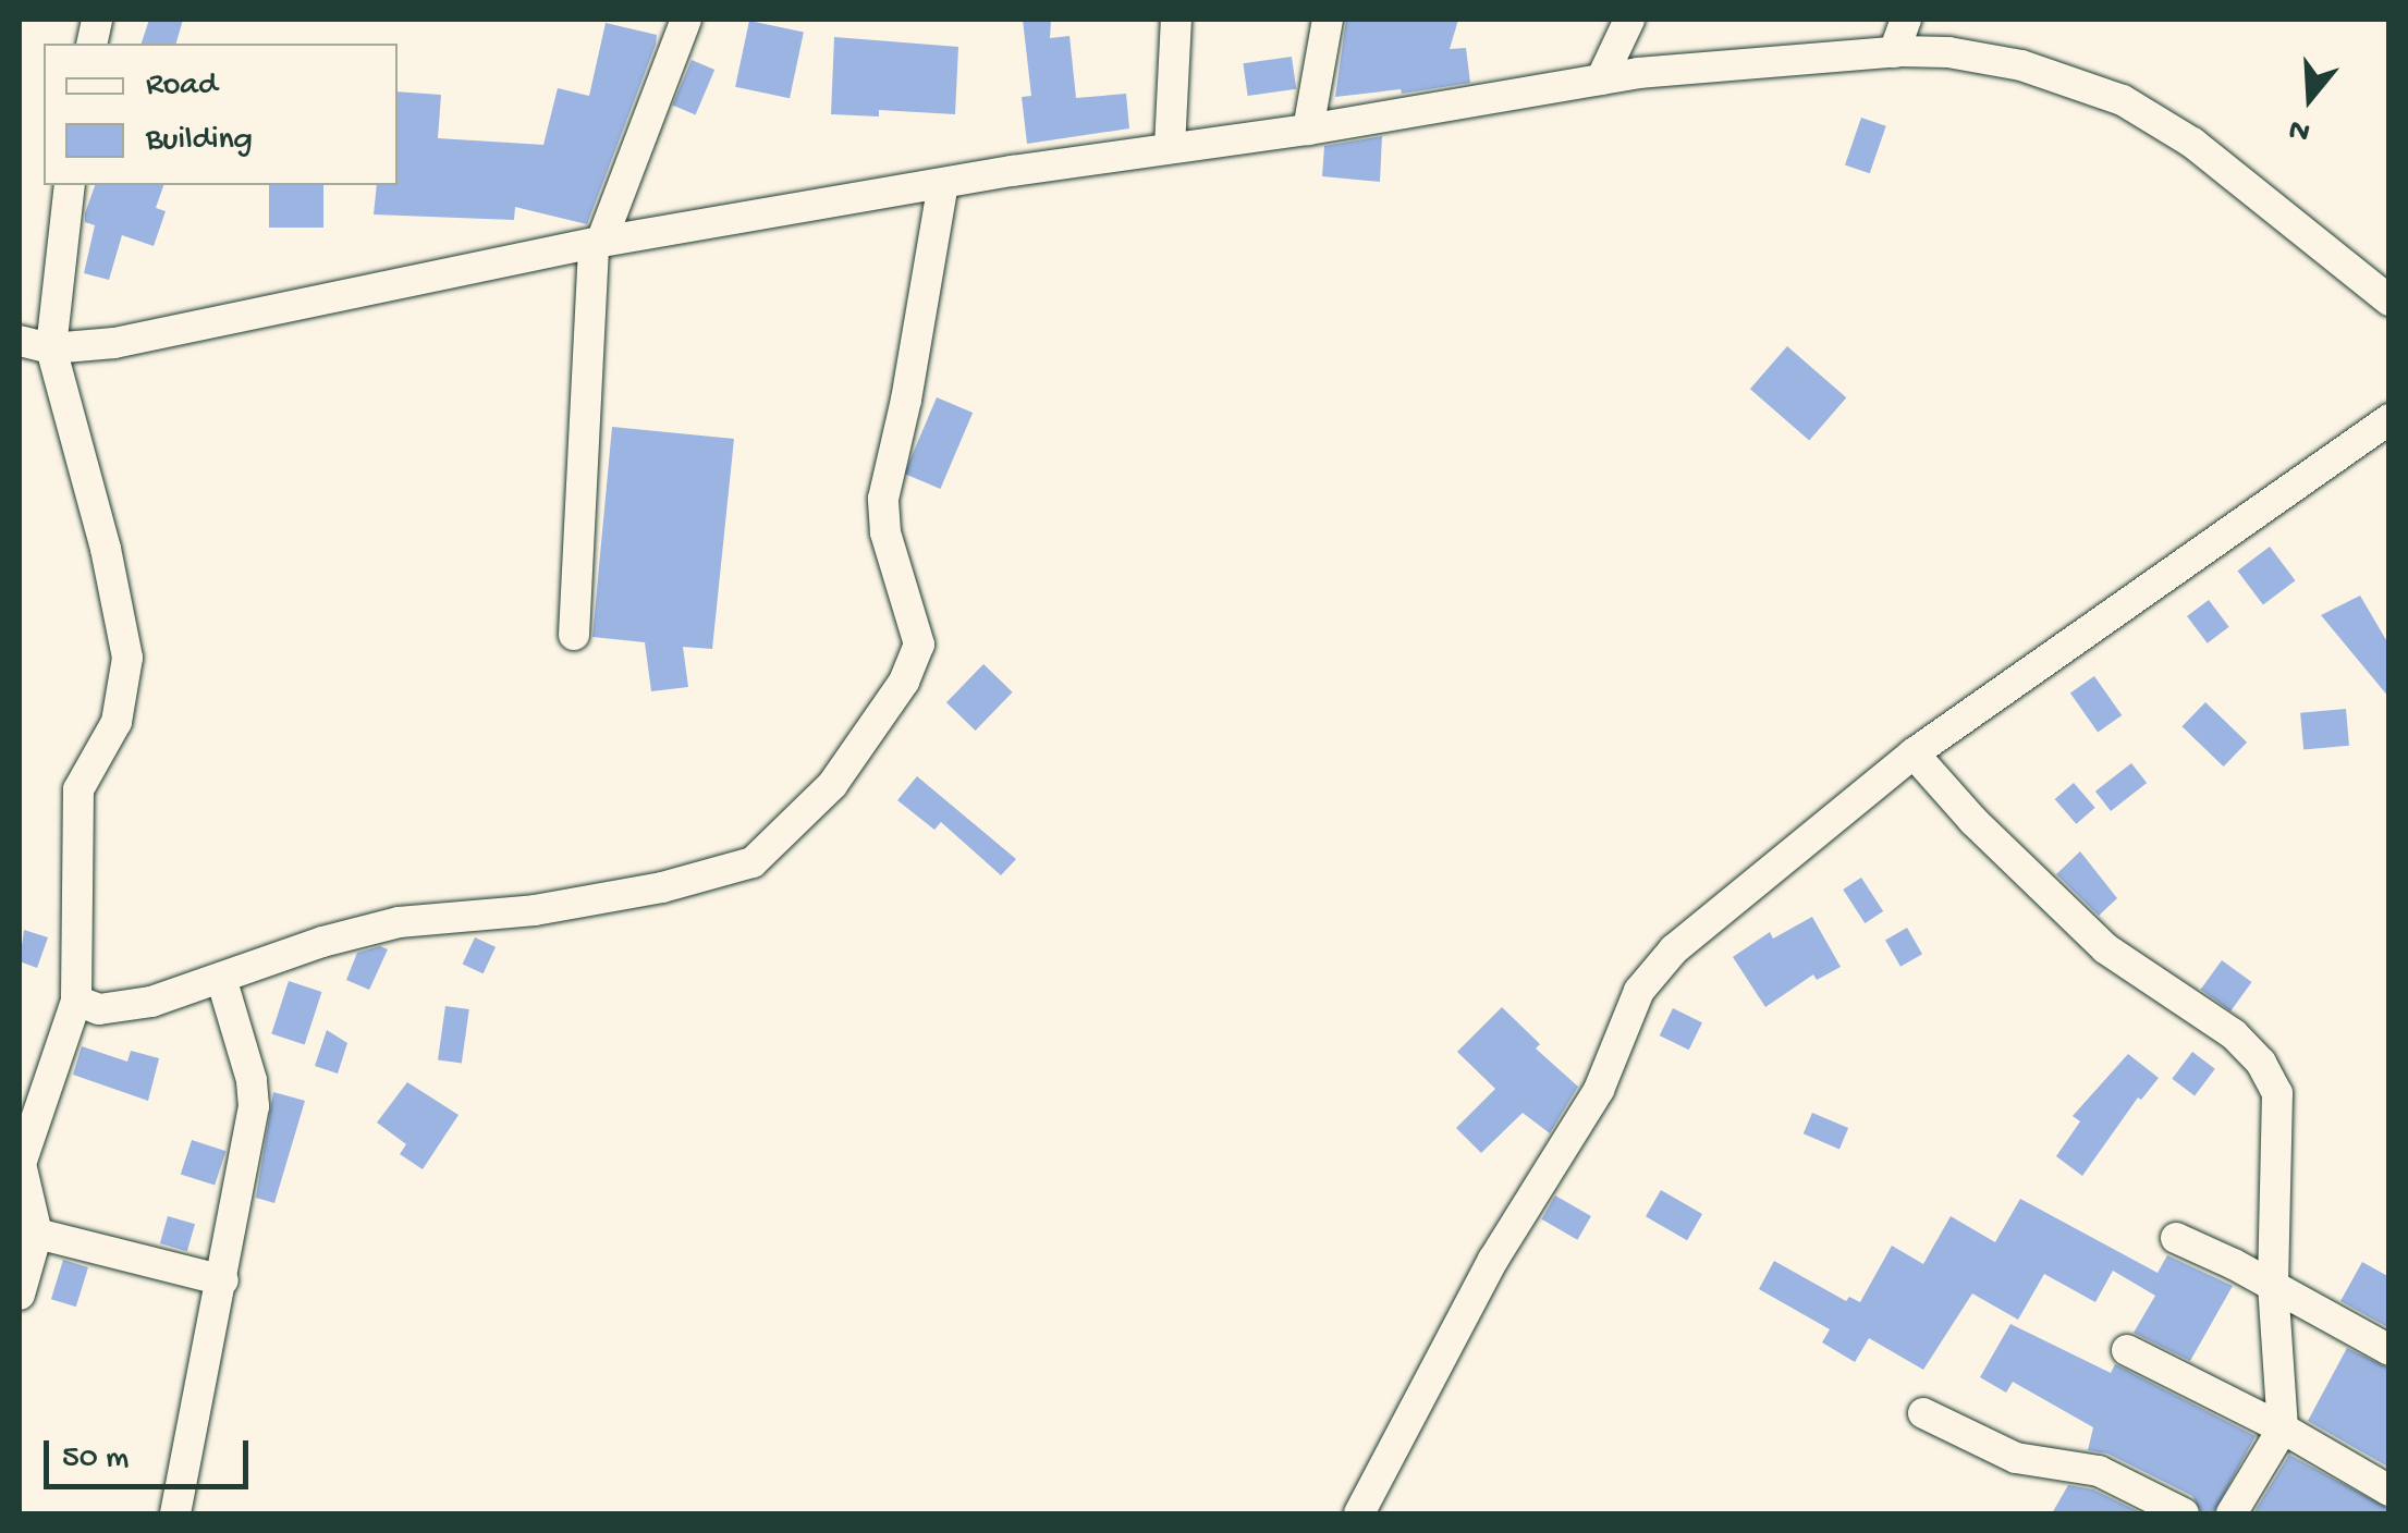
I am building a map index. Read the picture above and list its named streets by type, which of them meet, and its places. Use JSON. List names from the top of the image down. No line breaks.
{"legend":["Road","Building"],"scale_bar":"50 m","north":"bottom"}
